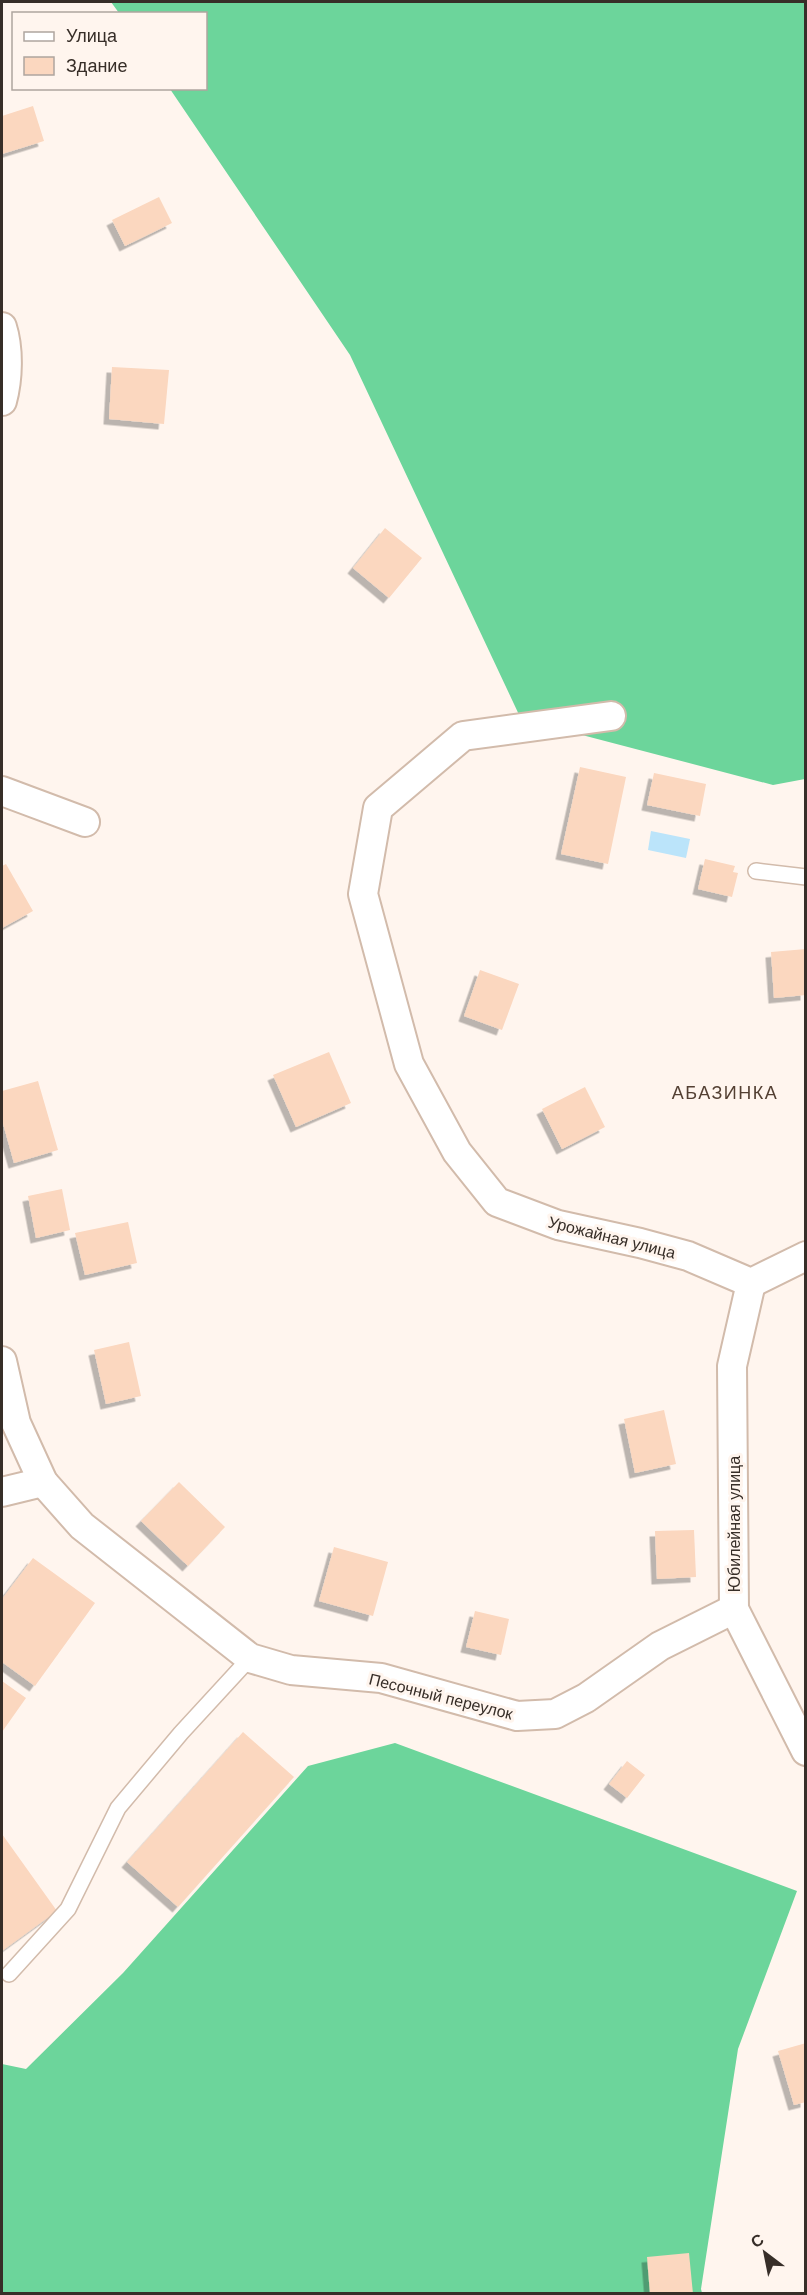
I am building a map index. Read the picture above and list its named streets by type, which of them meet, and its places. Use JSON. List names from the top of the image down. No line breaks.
{"streets":{"street":["Урожайная улица","Юбилейная улица","Песочный переулок"]},"crossings":[["Урожайная улица","Юбилейная улица"],["Юбилейная улица","Песочный переулок"]],"districts":["АБАЗИНКА"],"legend":["Улица","Здание"],"north":"top left"}
